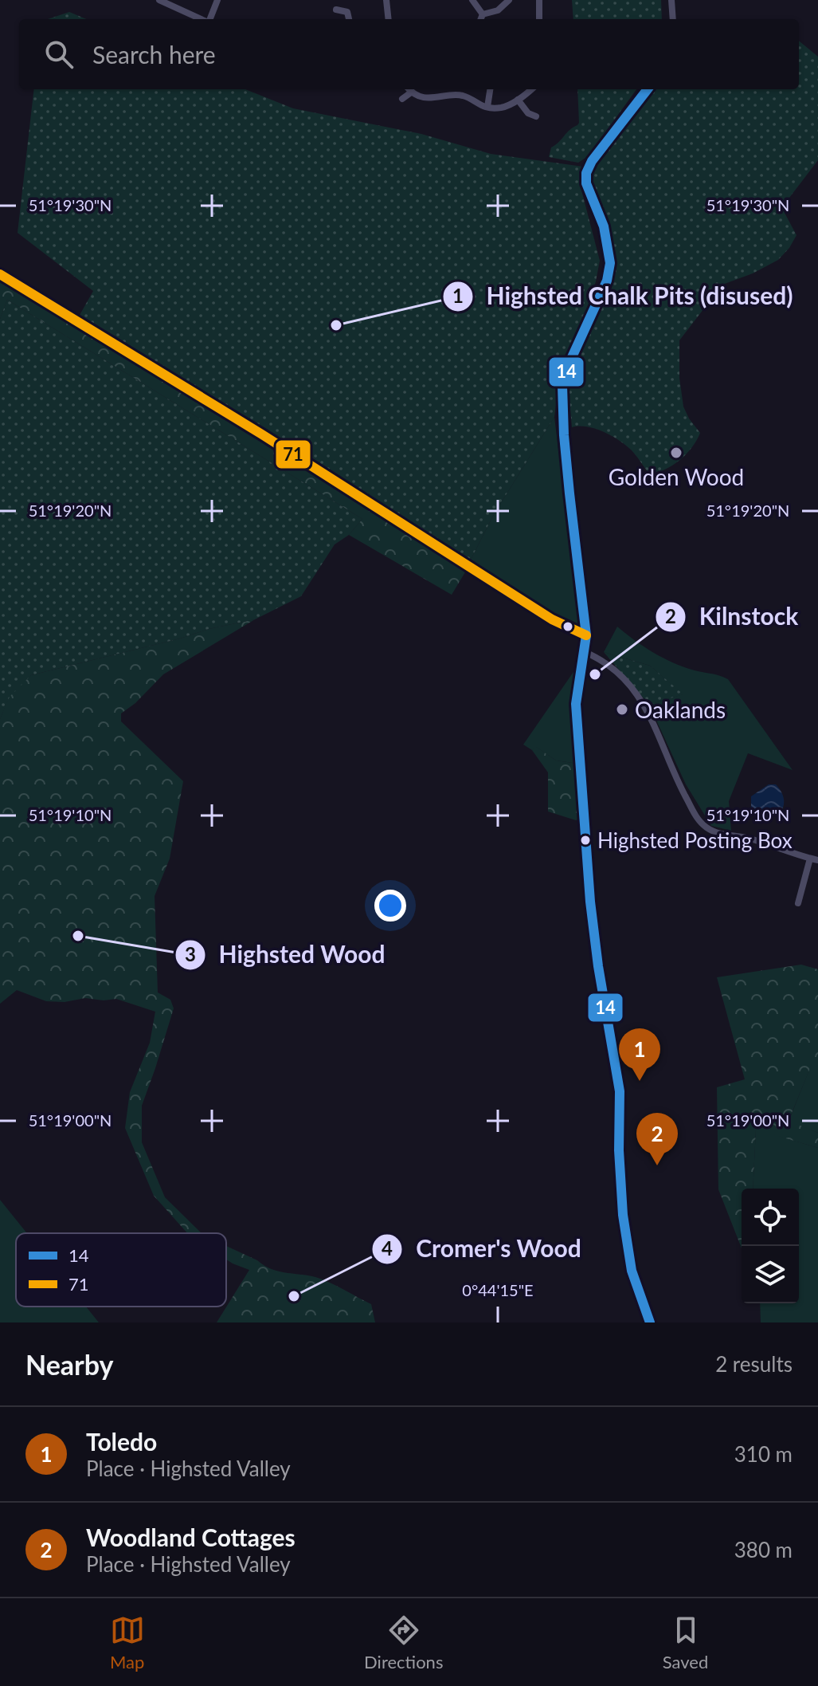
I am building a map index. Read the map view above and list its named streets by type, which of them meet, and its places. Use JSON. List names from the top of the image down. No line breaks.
{"places":["Highsted Chalk Pits (disused)","Golden Wood","Kilnstock","Oaklands","Highsted Posting Box","Highsted Wood","Cromer's Wood"],"lines":["transit line 14","transit line 71"],"legend":["14","71"],"page":{"search":"Search here","pins":["1","2"],"heading":["Nearby","2 results"],"list":[{"mark":"1","name":"Toledo","note":"Place · Highsted Valley","value":"310 m"},{"mark":"2","name":"Woodland Cottages","note":"Place · Highsted Valley","value":"380 m"}],"nav":["Map","Directions","Saved"]},"coordinates":["51°19'30\"N","51°19'20\"N","51°19'10\"N","51°19'00\"N","0°44'15\"E"]}
